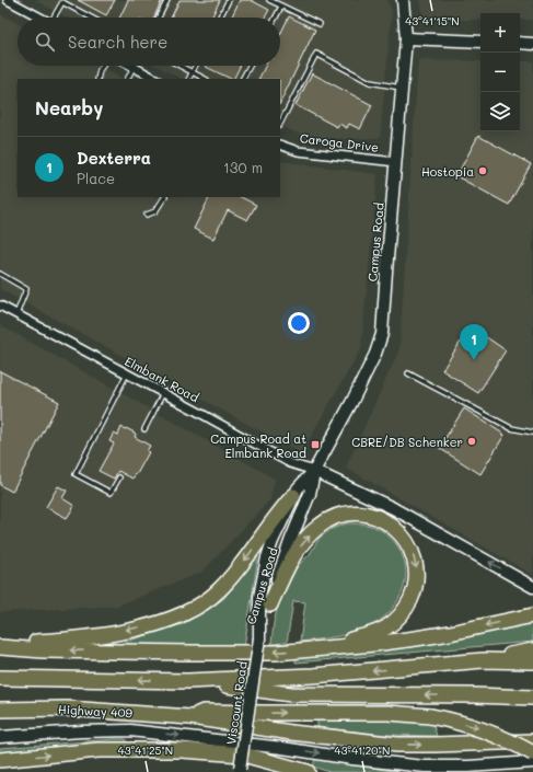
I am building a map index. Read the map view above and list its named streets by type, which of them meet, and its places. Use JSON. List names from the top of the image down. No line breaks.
{"streets":{"highway":["Highway 409"],"street":["Caroga Drive","Campus Road","Elmbank Road","Viscount Road"]},"crossings":[["Caroga Drive","Campus Road"],["Campus Road","Elmbank Road"],["Campus Road","Viscount Road"]],"places":{"other":["Hostopia","CBRE/DB Schenker"],"transit":["Campus Road at Elmbank Road"]},"page":{"map_buttons":["+","−"],"search":"Search here","heading":"Nearby","list":[{"mark":"1","name":"Dexterra","note":"Place","value":"130 m"}],"pins":"1"},"coordinates":["43°41'15\"N","43°41'25\"N","43°41'20\"N"]}
